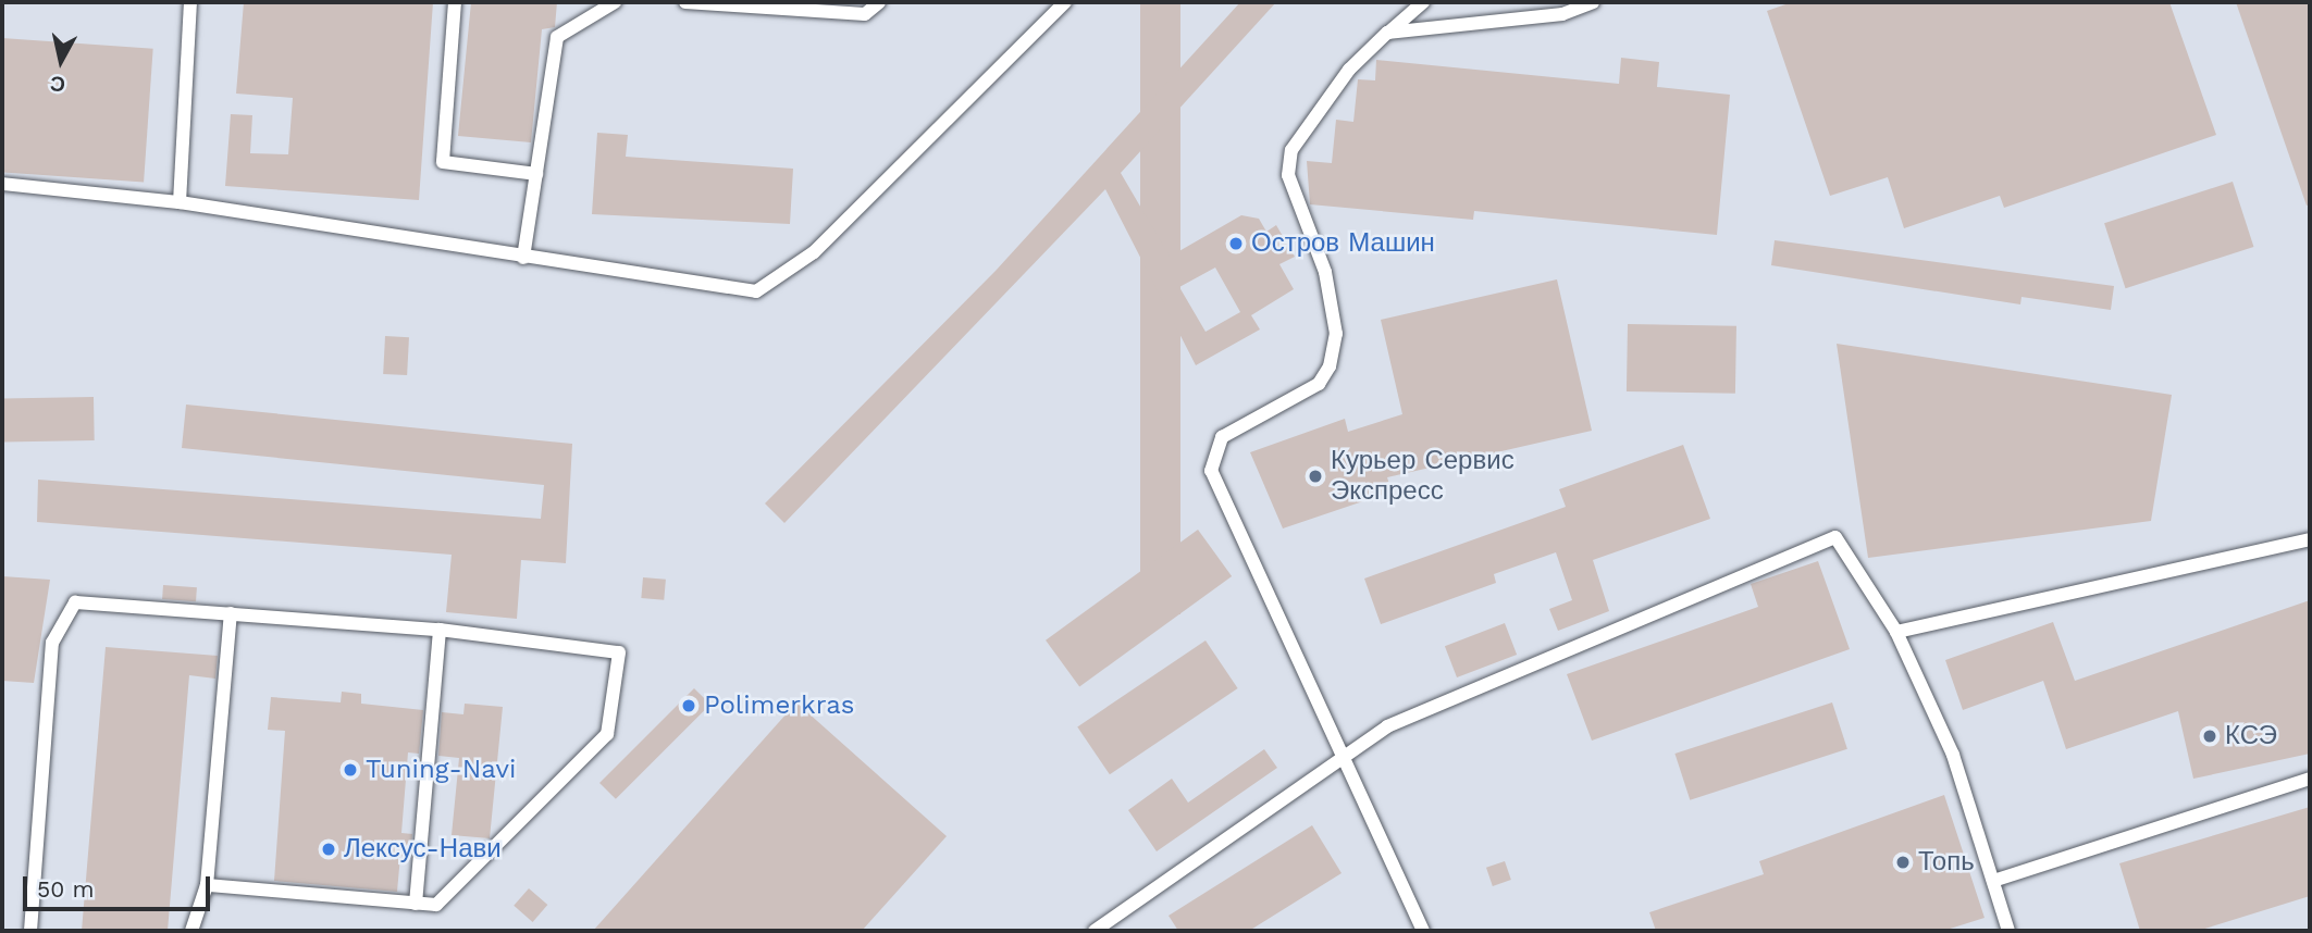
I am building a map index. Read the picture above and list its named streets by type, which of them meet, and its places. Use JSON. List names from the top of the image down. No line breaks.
{"places":["Остров Машин","Курьер Сервис Экспресс","Polimerkras","КСЭ","Tuning-Navi","Лексус-Нави","Топь"],"scale_bar":"50 m","north":"bottom"}
